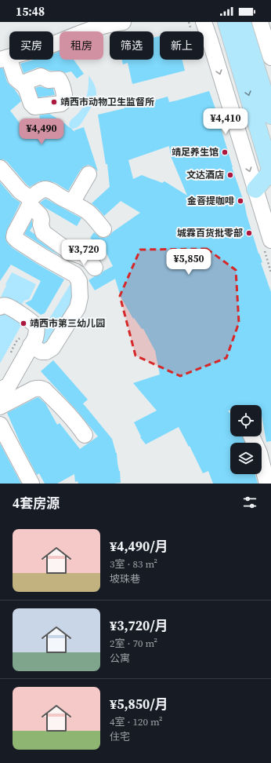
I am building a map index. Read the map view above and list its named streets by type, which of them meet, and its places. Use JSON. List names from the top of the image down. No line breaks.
{"places":["靖西市动物卫生监督所","靖足养生馆","文达酒店","金菩提咖啡","城霖百货批零部","靖西市第三幼儿园"],"page":{"status":"15:48","chip":["买房","租房","筛选","新上"],"price":["¥4,410","¥4,490","¥3,720","¥5,850"],"heading":"4套房源","list":[{"name":"¥4,490/月","note":"3室 · 83 m² · 坡珠巷"},{"name":"¥3,720/月","note":"2室 · 70 m² · 公寓"},{"name":"¥5,850/月","note":"4室 · 120 m² · 住宅"}]}}
